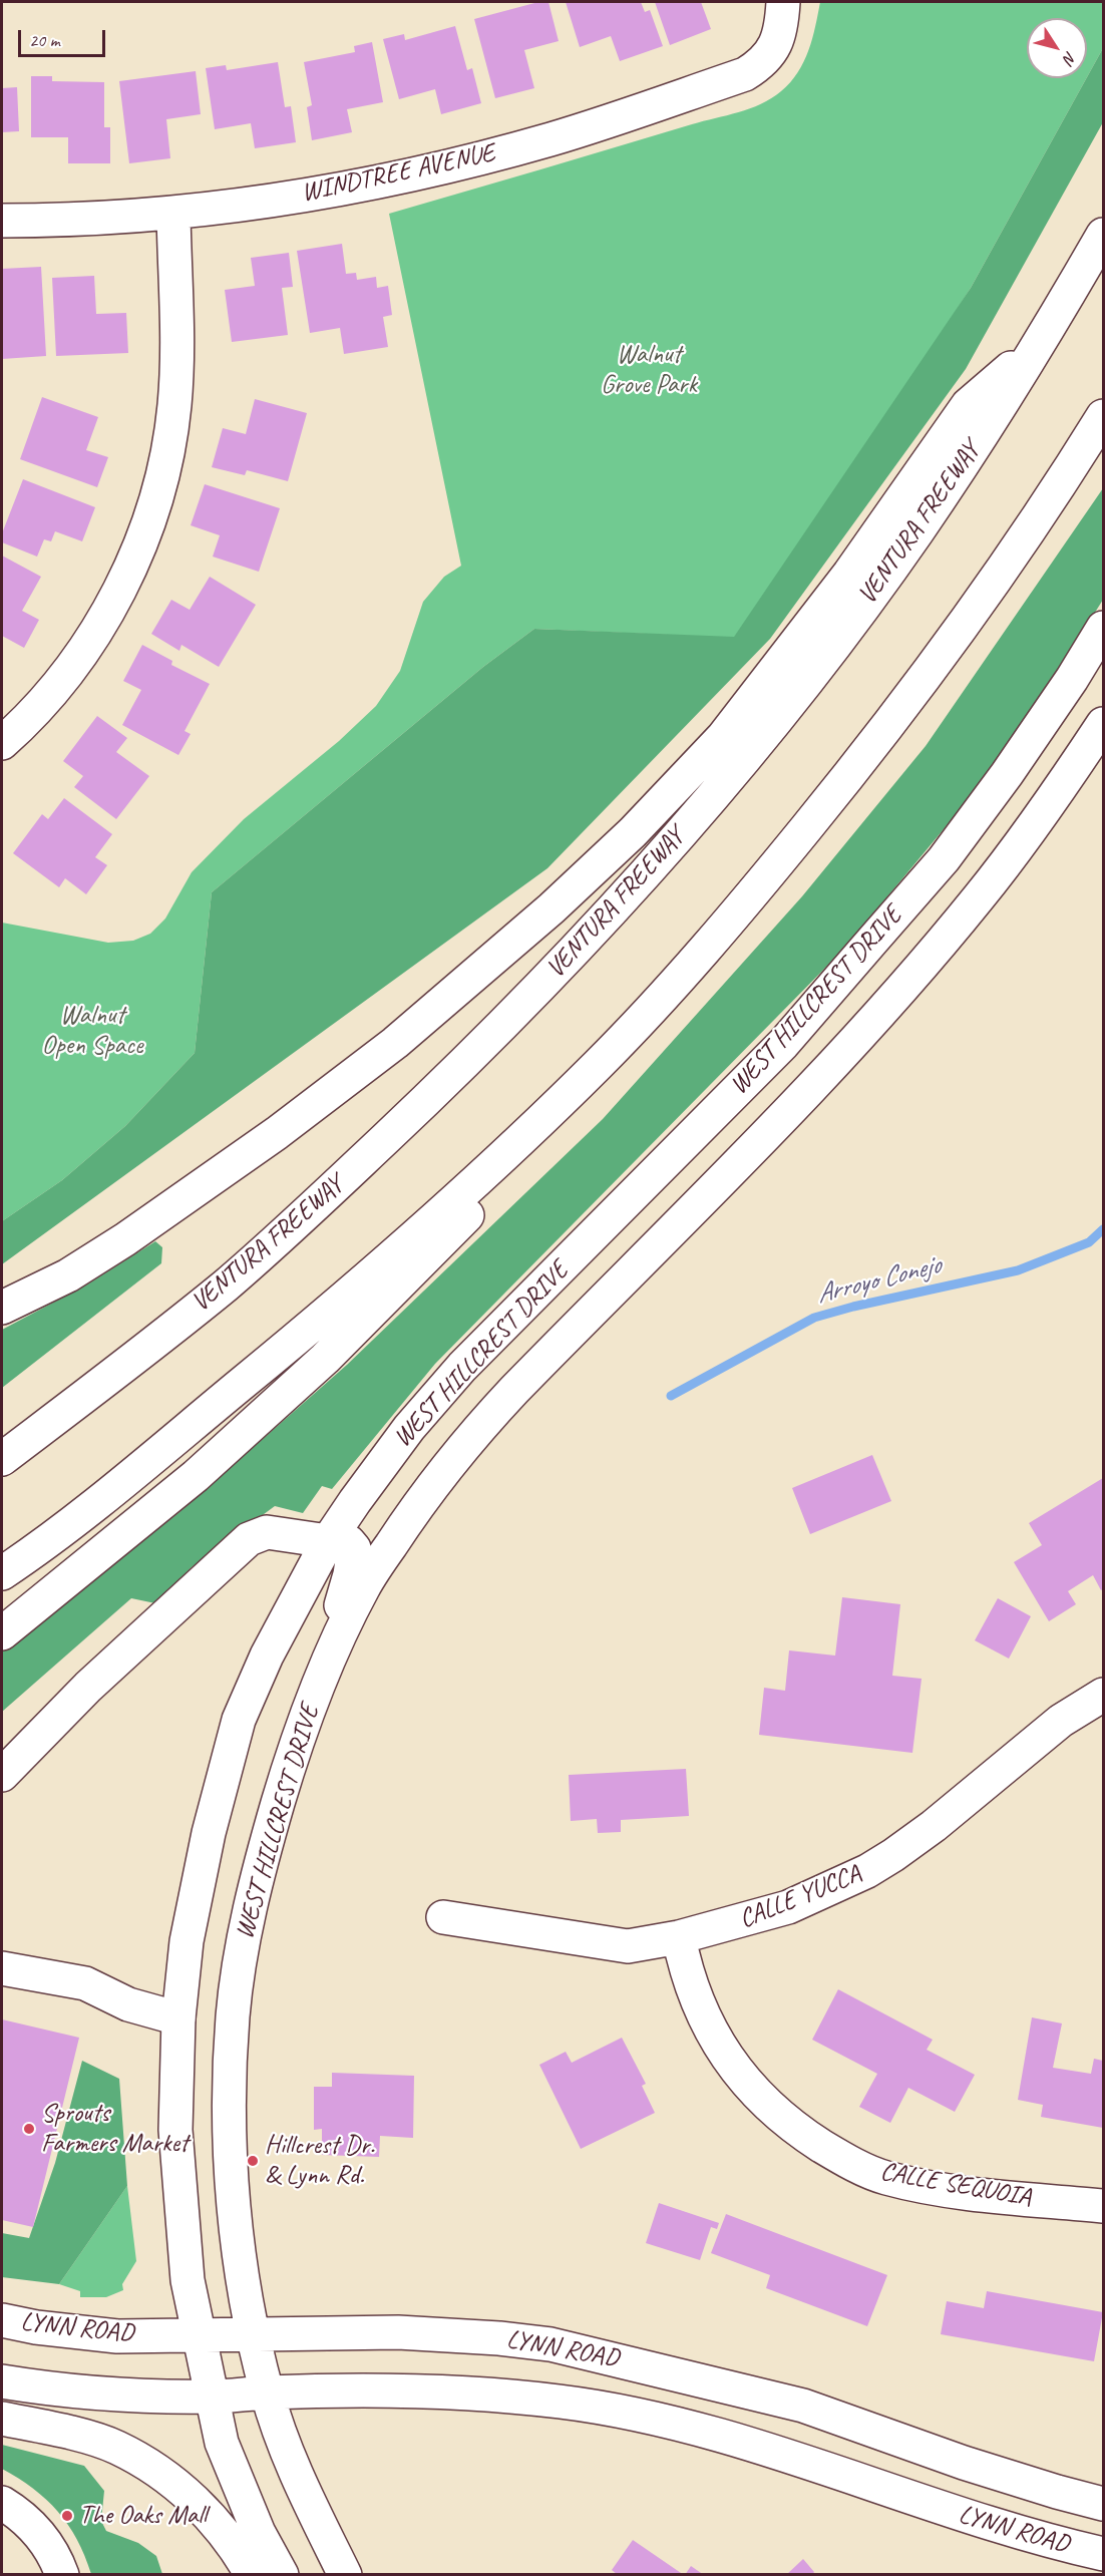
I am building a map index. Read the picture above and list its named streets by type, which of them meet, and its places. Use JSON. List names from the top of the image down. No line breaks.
{"streets":{"main road":["WINDTREE AVENUE","VENTURA FREEWAY","WEST HILLCREST DRIVE","CALLE YUCCA","CALLE SEQUOIA","LYNN ROAD"]},"crossings":[["WEST HILLCREST DRIVE","LYNN ROAD"],["CALLE YUCCA","CALLE SEQUOIA"]],"water":["Arroyo Conejo"],"parks":["Walnut Grove Park","Walnut Open Space"],"places":["Sprouts Farmers Market","Hillcrest Dr. & Lynn Rd.","The Oaks Mall"],"scale_bar":"20 m","north":"bottom right"}
